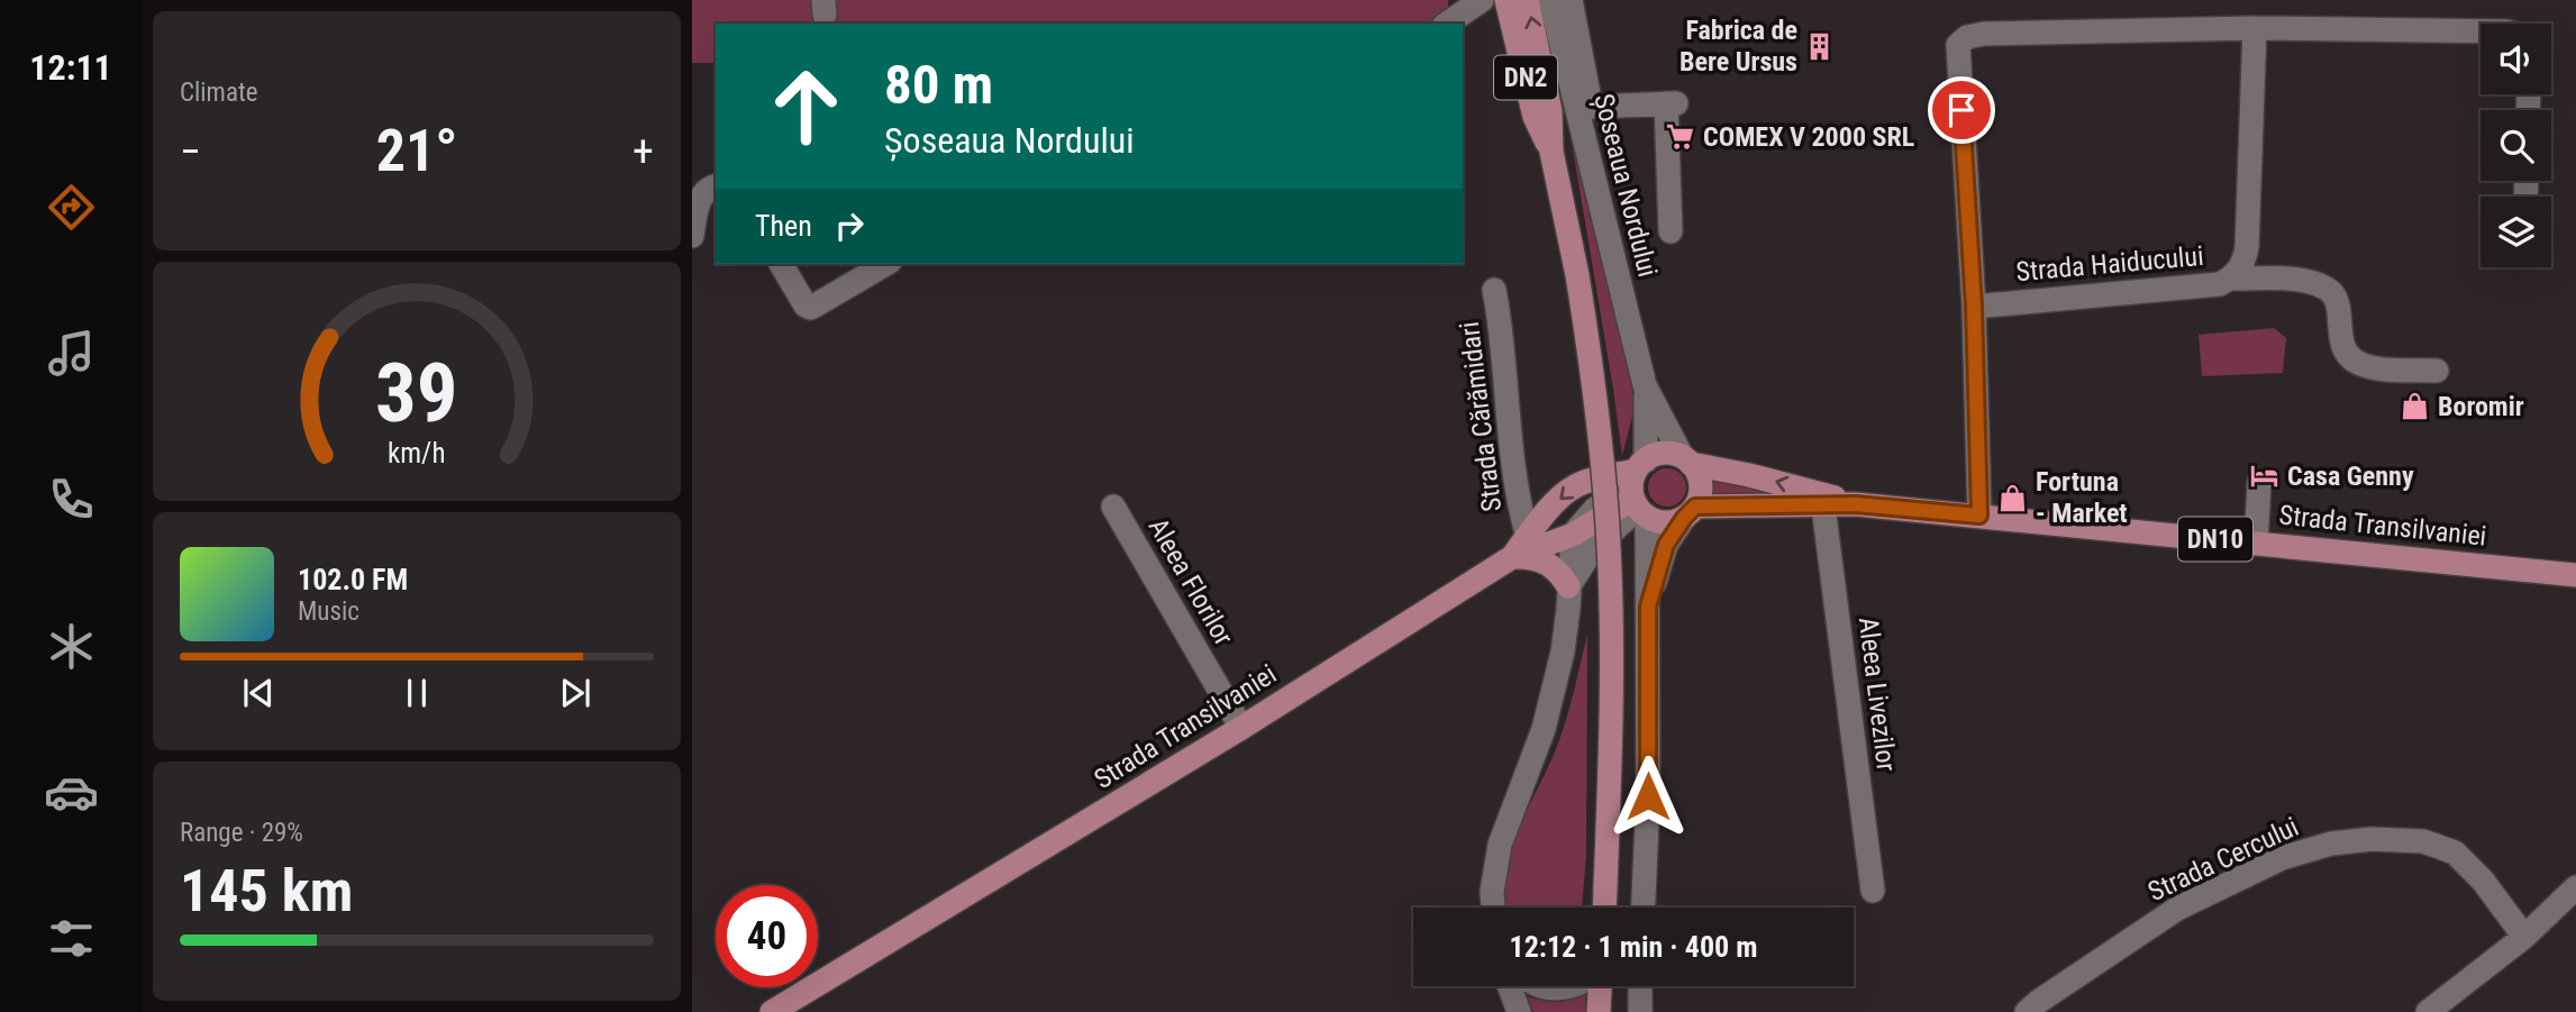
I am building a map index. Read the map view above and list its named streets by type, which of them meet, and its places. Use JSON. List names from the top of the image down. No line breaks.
{"streets":{"main road":["DN2","Șoseaua Nordului","Strada Transilvaniei","DN10"],"street":["Strada Haiducului","Strada Cărămidari","Aleea Florilor","Aleea Livezilor","Strada Cercului"]},"crossings":[["Șoseaua Nordului","Strada Transilvaniei"],["Strada Transilvaniei","Aleea Florilor"],["Strada Transilvaniei","Aleea Livezilor"]],"places":{"building":["Fabrica de Bere Ursus"],"supermarket":["COMEX V 2000 SRL"],"shop":["Boromir","Fortuna - Market"],"hotel":["Casa Genny"]},"page":{"tabs":"12:11","tile":["Climate",["Range · 29%","145 km"]],"turn":["80 m","Șoseaua Nordului"],"heat":["−","21°","+"],"then":"Then","song":["102.0 FM","Music"],"limit":"40","trip":"12:12 · 1 min · 400 m","gauge":["39","km/h"]}}
